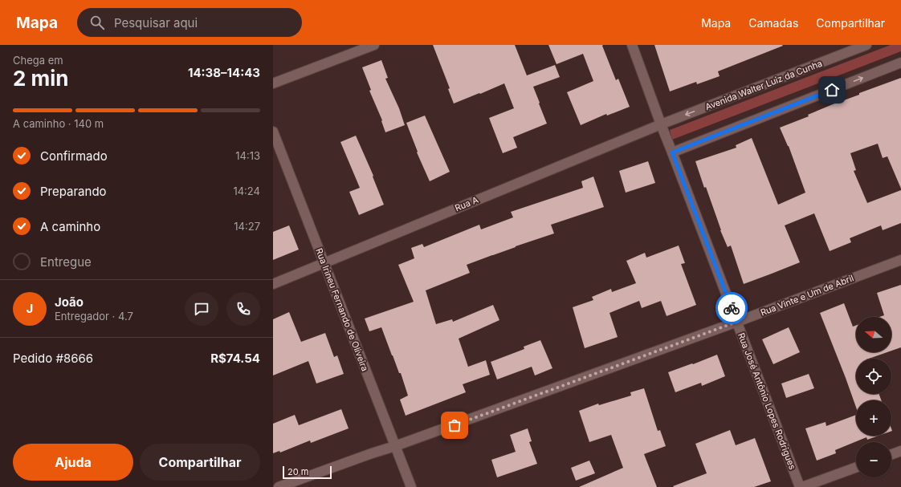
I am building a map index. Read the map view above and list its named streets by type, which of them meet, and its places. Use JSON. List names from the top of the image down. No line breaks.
{"streets":{"street":["Avenida Walter Luiz da Cunha","Rua A","Rua Vinte e Um de Abril","Rua Irineu Fernando de Oliveira","Rua José Antônio Lopes Rodrigues"]},"crossings":[["Avenida Walter Luiz da Cunha","Rua A"],["Avenida Walter Luiz da Cunha","Rua José Antônio Lopes Rodrigues"],["Rua A","Rua Irineu Fernando de Oliveira"],["Rua A","Rua José Antônio Lopes Rodrigues"],["Rua Vinte e Um de Abril","Rua Irineu Fernando de Oliveira"],["Rua Vinte e Um de Abril","Rua José Antônio Lopes Rodrigues"]],"scale_bar":"20 m","north":"left","page":{"header":"Mapa","search":"Pesquisar aqui","nav":["Mapa","Camadas","Compartilhar"],"heading":["2 min","Chega em","14:38–14:43"],"panel":["João","Entregador · 4.7","Pedido #8666","R$74.54"],"bar":"A caminho · 140 m","list":[["Confirmado","14:13"],["Preparando","14:24"],["A caminho","14:27"],"Entregue"],"round":"J","map_buttons":["+","−"],"buttons":["Ajuda","Compartilhar"],"scale":"20 m"}}
